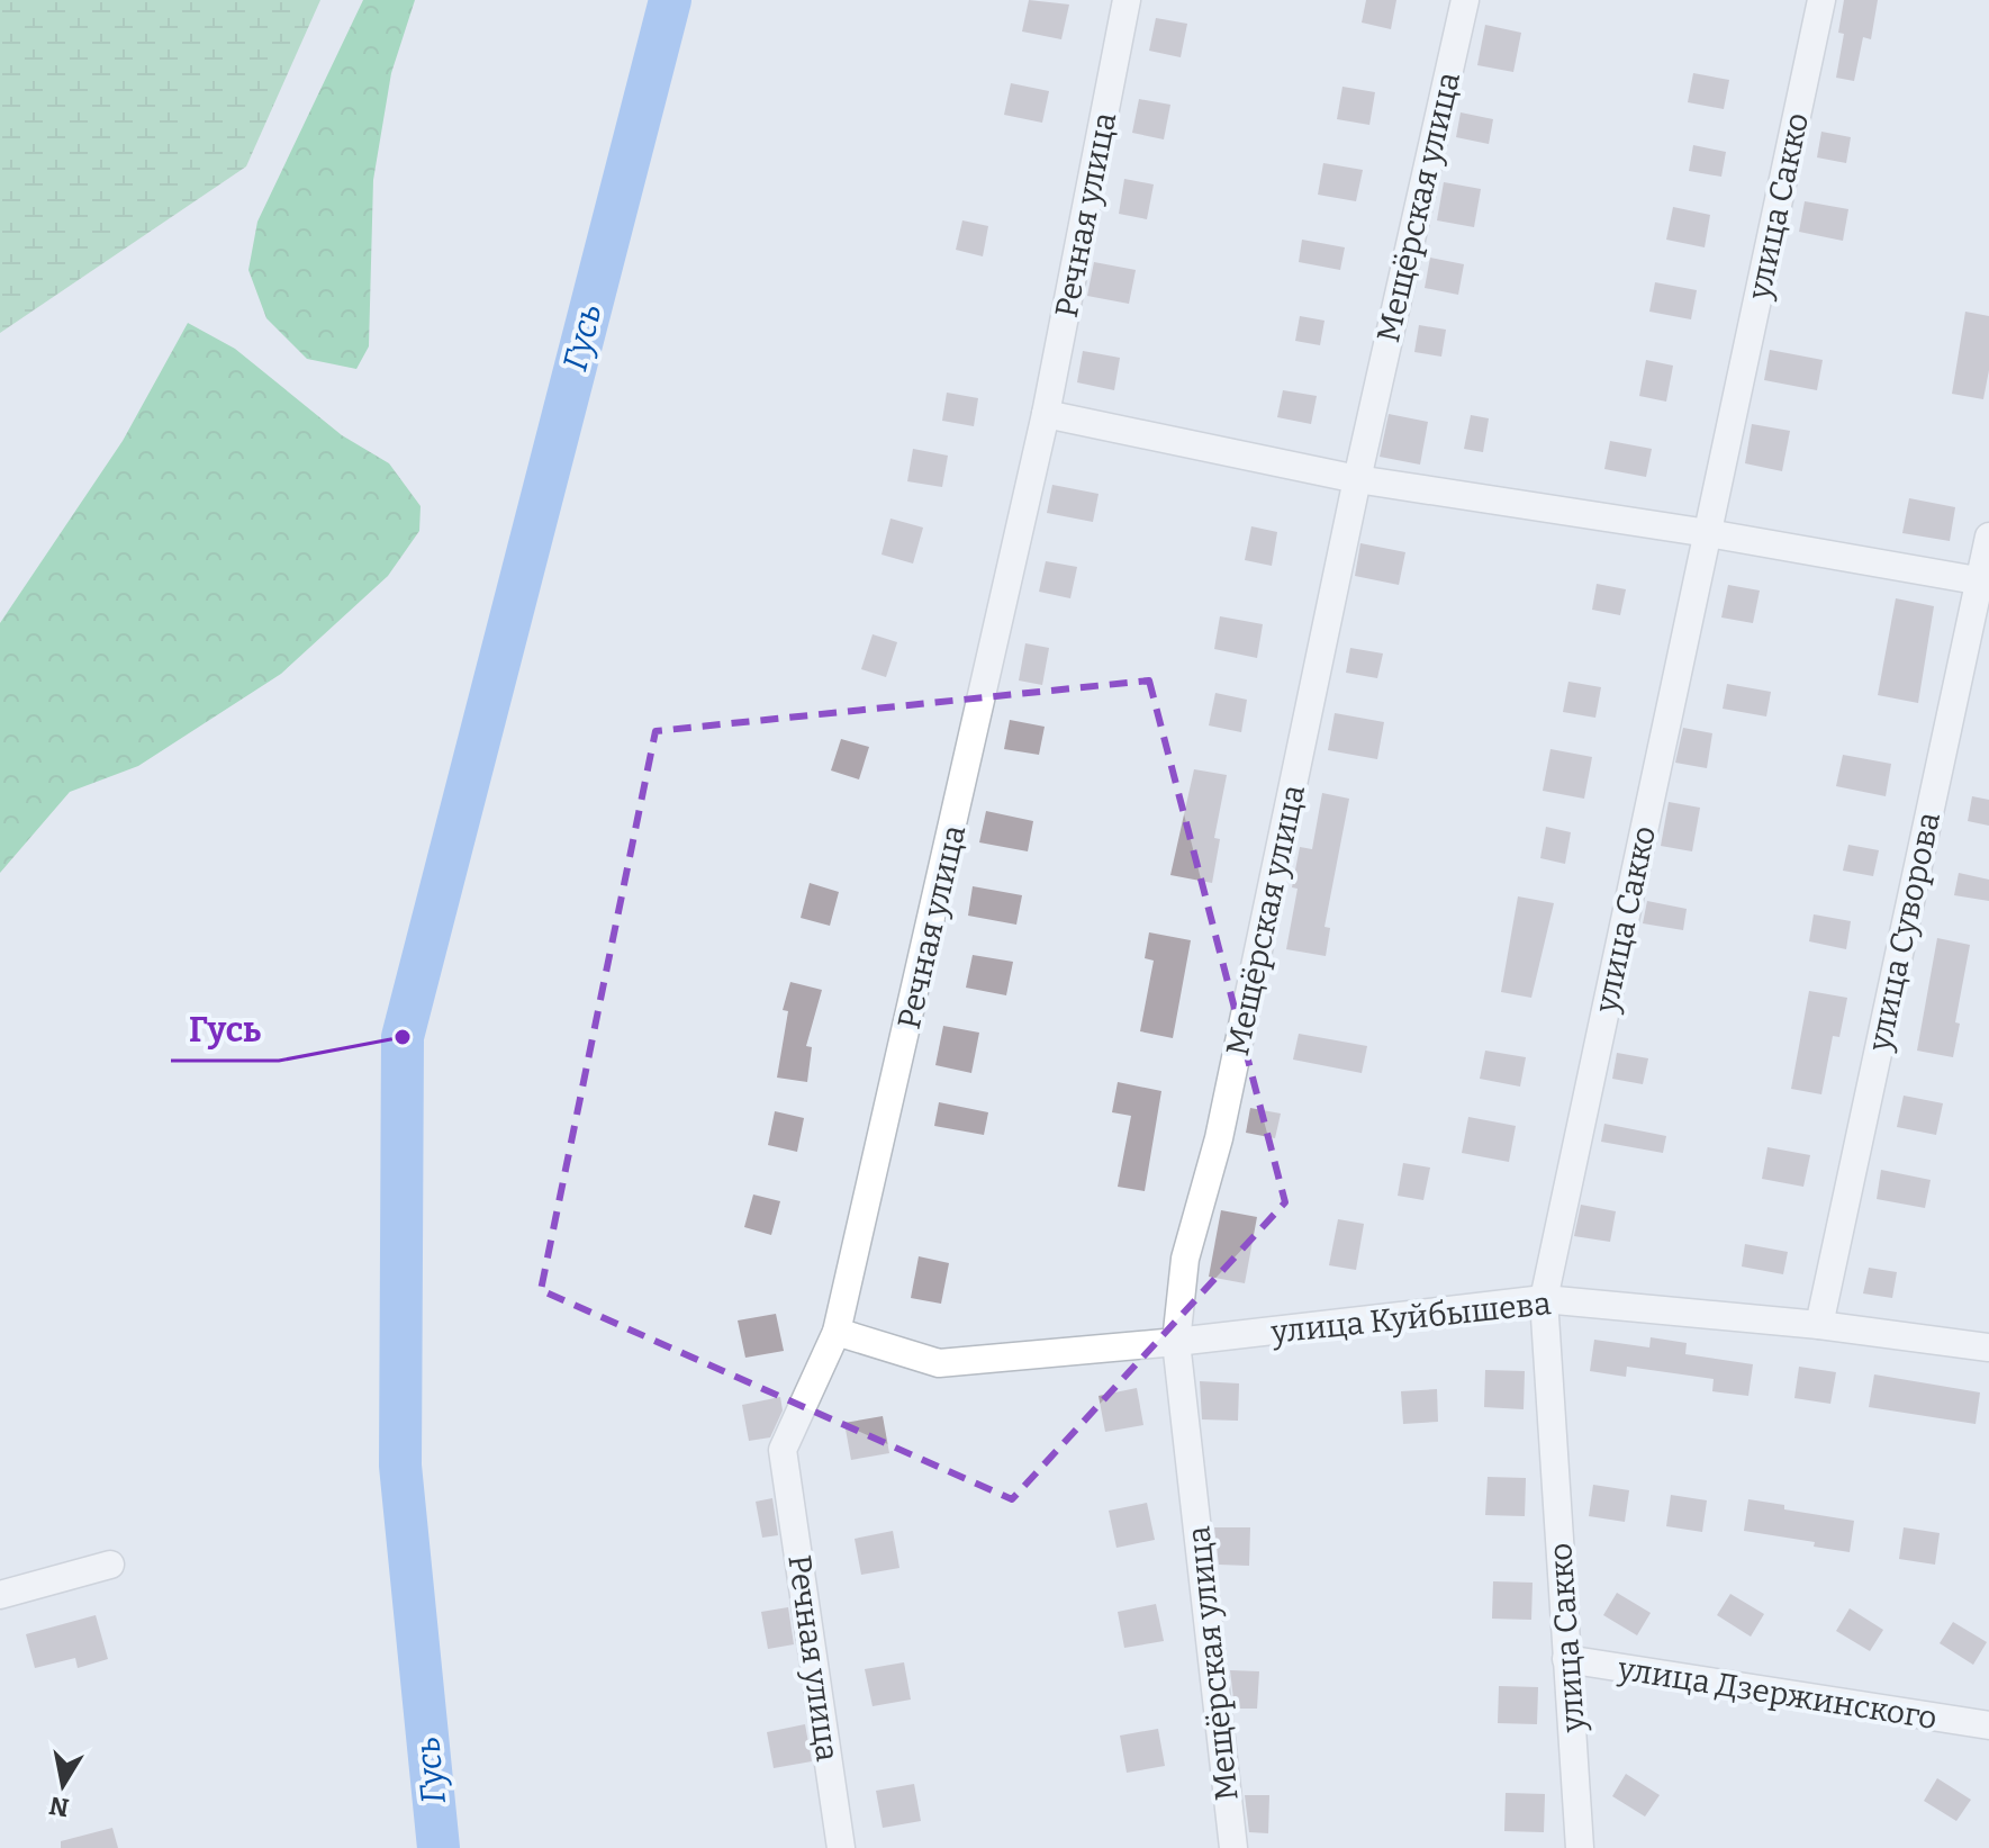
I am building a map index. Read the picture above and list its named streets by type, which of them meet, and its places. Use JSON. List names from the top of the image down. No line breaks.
{"streets":{"street":["улица Сакко","Мещёрская улица","Речная улица","улица Суворова","улица Куйбышева","улица Дзержинского"]},"crossings":[["улица Сакко","улица Куйбышева"],["улица Сакко","улица Дзержинского"],["Мещёрская улица","улица Куйбышева"],["Речная улица","улица Куйбышева"],["улица Суворова","улица Куйбышева"]],"water":["Гусь"],"places":["Гусь"],"north":"bottom"}
